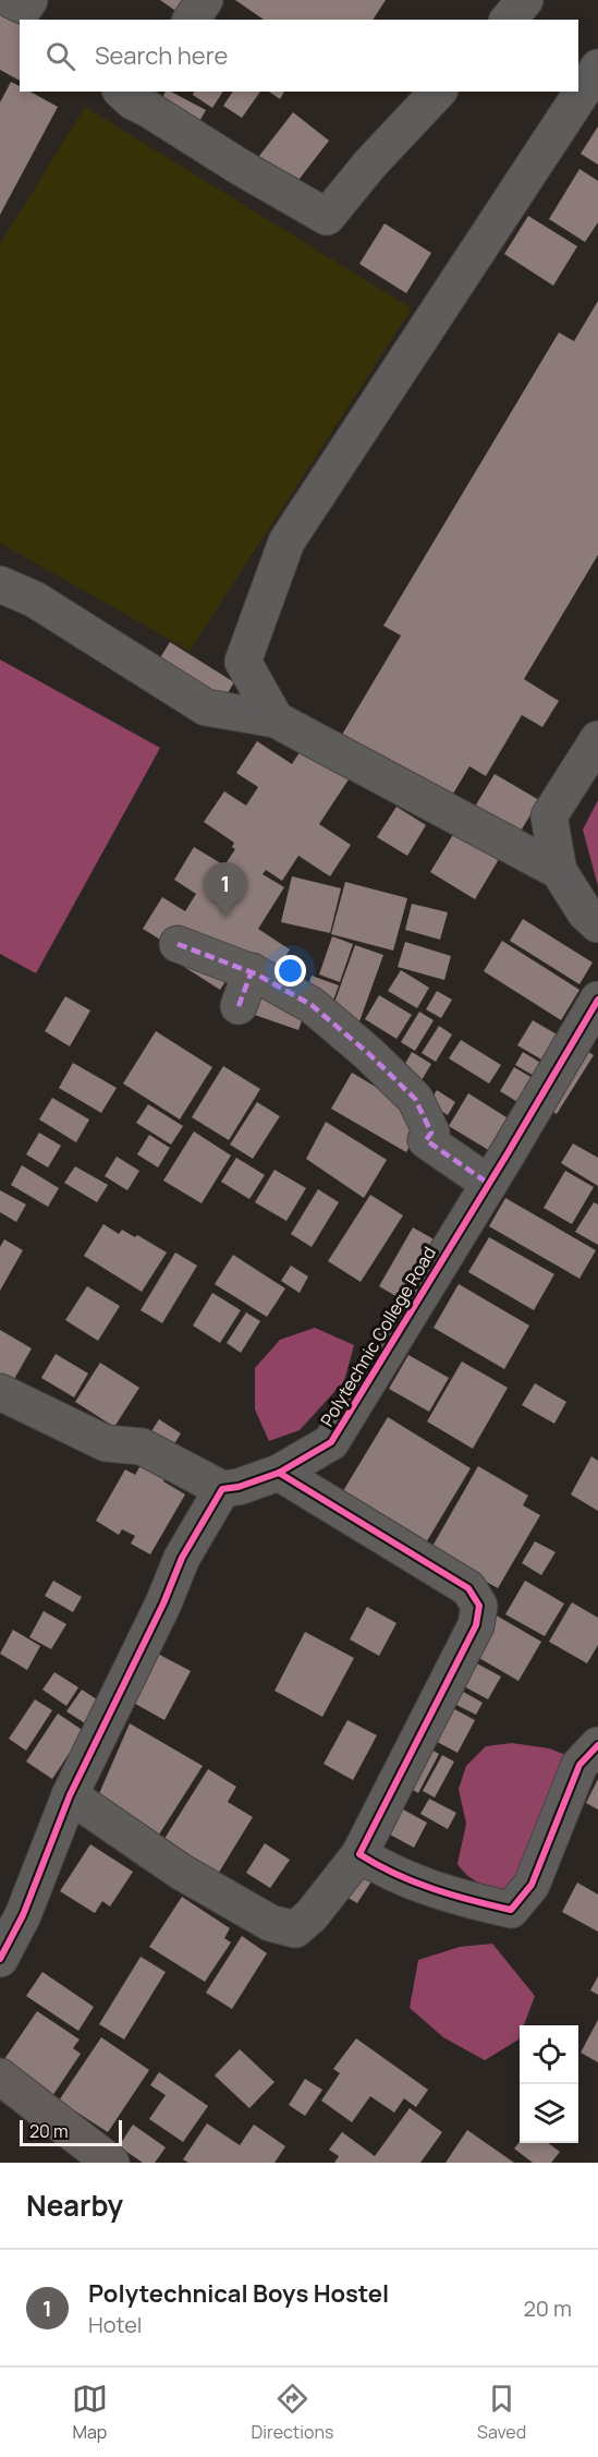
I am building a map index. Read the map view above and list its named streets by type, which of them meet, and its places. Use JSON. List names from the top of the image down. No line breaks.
{"streets":{"street":["Polytechnic College Road"]},"scale_bar":"20 m","page":{"search":"Search here","pins":"1","scale":"20 m","heading":"Nearby","list":[{"mark":"1","name":"Polytechnical Boys Hostel","note":"Hotel","value":"20 m"}],"nav":["Map","Directions","Saved"]}}
